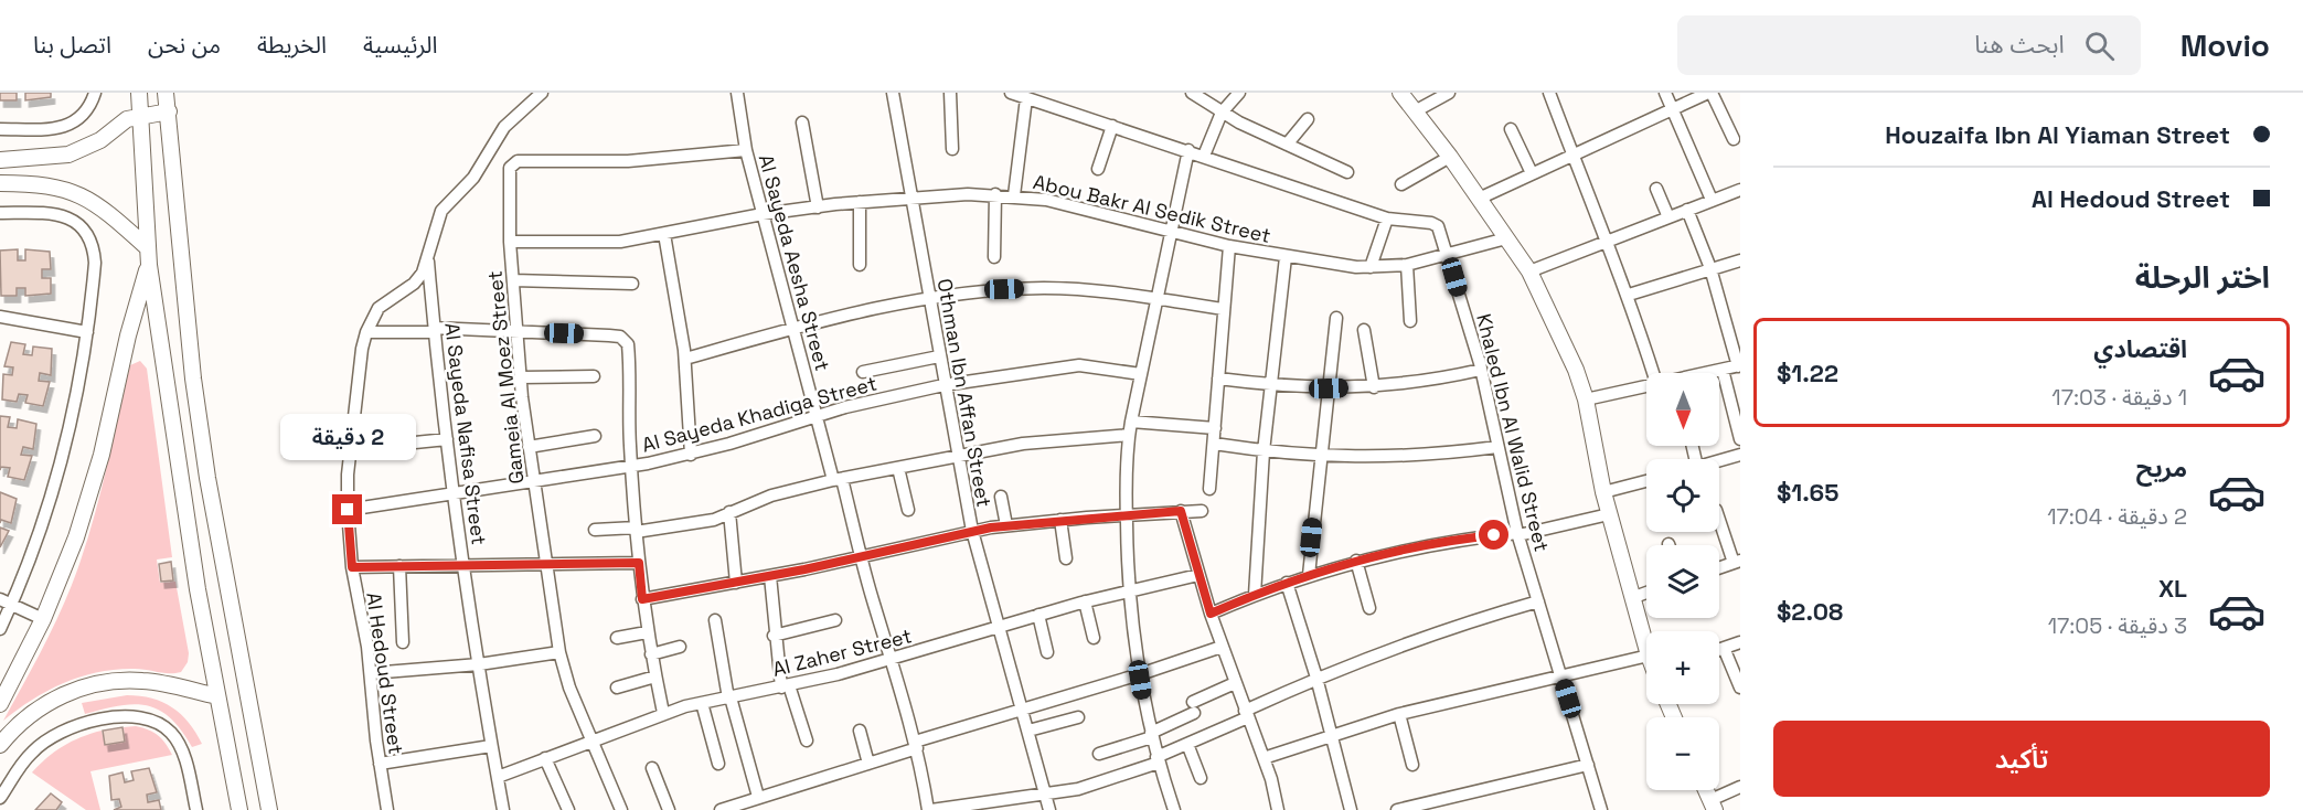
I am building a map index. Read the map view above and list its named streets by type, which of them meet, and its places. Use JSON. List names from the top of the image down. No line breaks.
{"streets":{"street":["Abou Bakr Al Sedik Street","Al Sayeda Aesha Street","Gameia Al Moez Street","Othman Ibn Affan Street","Al Sayeda Khadiga Street","Khaled Ibn Al Walid Street","Al Sayeda Nafisa Street","Al Zaher Street","Al Hedoud Street"]},"crossings":[["Abou Bakr Al Sedik Street","Al Sayeda Aesha Street"],["Abou Bakr Al Sedik Street","Gameia Al Moez Street"],["Abou Bakr Al Sedik Street","Othman Ibn Affan Street"],["Abou Bakr Al Sedik Street","Khaled Ibn Al Walid Street"],["Al Sayeda Aesha Street","Gameia Al Moez Street"],["Al Sayeda Aesha Street","Al Sayeda Khadiga Street"],["Al Sayeda Aesha Street","Al Zaher Street"],["Gameia Al Moez Street","Al Sayeda Khadiga Street"],["Gameia Al Moez Street","Al Zaher Street"],["Othman Ibn Affan Street","Al Sayeda Khadiga Street"],["Othman Ibn Affan Street","Al Zaher Street"],["Al Sayeda Khadiga Street","Al Sayeda Nafisa Street"],["Al Sayeda Khadiga Street","Al Hedoud Street"],["Al Sayeda Nafisa Street","Al Zaher Street"],["Al Sayeda Nafisa Street","Al Hedoud Street"]],"north":"bottom","page":{"header":"Movio","search":"ابحث هنا","nav":["الرئيسية","الخريطة","من نحن","اتصل بنا"],"banner":["Houzaifa Ibn Al Yiaman Street","Al Hedoud Street"],"heading":"اختر الرحلة","list":[{"name":"اقتصادي","note":"1 دقيقة · 17:03","value":"$1.22"},{"name":"مريح","note":"2 دقيقة · 17:04","value":"$1.65"},{"name":"XL","note":"3 دقيقة · 17:05","value":"$2.08"}],"map_buttons":["+","−"],"bubble":"2 دقيقة","buttons":"تأكيد"}}
